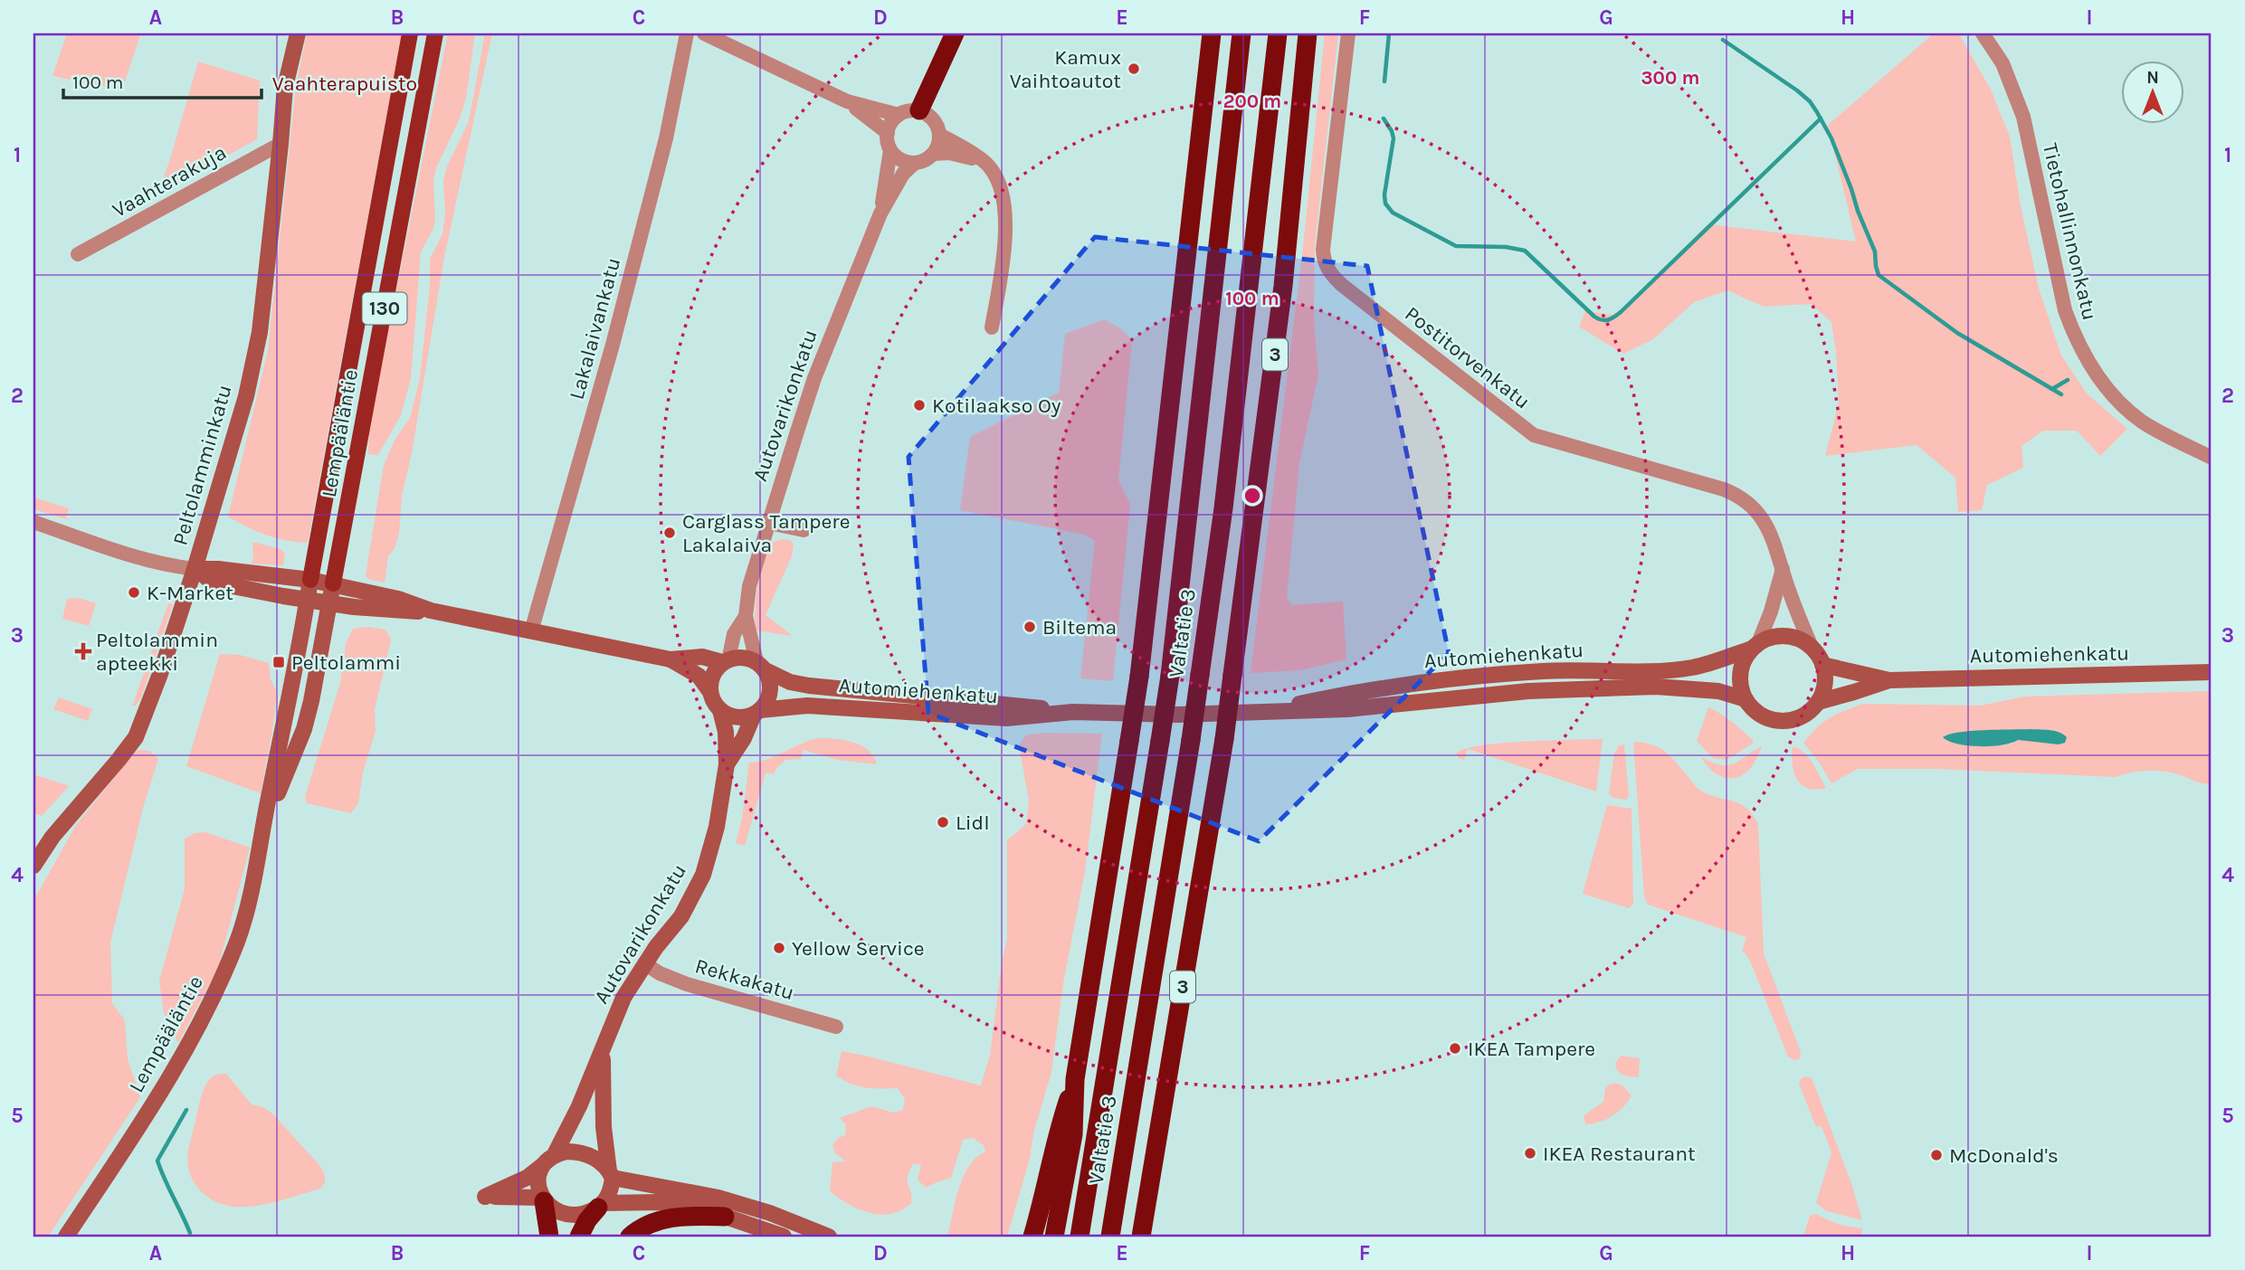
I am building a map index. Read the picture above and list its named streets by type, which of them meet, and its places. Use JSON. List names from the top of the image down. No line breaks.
{"streets":{"highway":["3","Valtatie 3"],"main road":["130","Autovarikonkatu","Lempääläntie","Peltolamminkatu","Automiehenkatu"],"street":["Vaahterakuja","Tietohallinnonkatu","Lakalaivankatu","Postitorvenkatu","Rekkakatu"]},"crossings":[["Vaahterakuja","Peltolamminkatu"],["Postitorvenkatu","Automiehenkatu"],["Autovarikonkatu","Automiehenkatu"],["Autovarikonkatu","Rekkakatu"]],"parks":["Vaahterapuisto"],"places":{"other":["Kamux Vaihtoautot","Kotilaakso Oy","Carglass Tampere Lakalaiva","K-Market","Biltema","Lidl","Yellow Service","IKEA Tampere","IKEA Restaurant","McDonald's"],"health":["Peltolammin apteekki"],"transit":["Peltolammi"]},"scale_bar":"100 m","north":"top","grid":{"columns":["A","B","C","D","E","F","G","H","I"],"rows":["1","2","3","4","5"]},"rings":["300 m","200 m","100 m"]}
